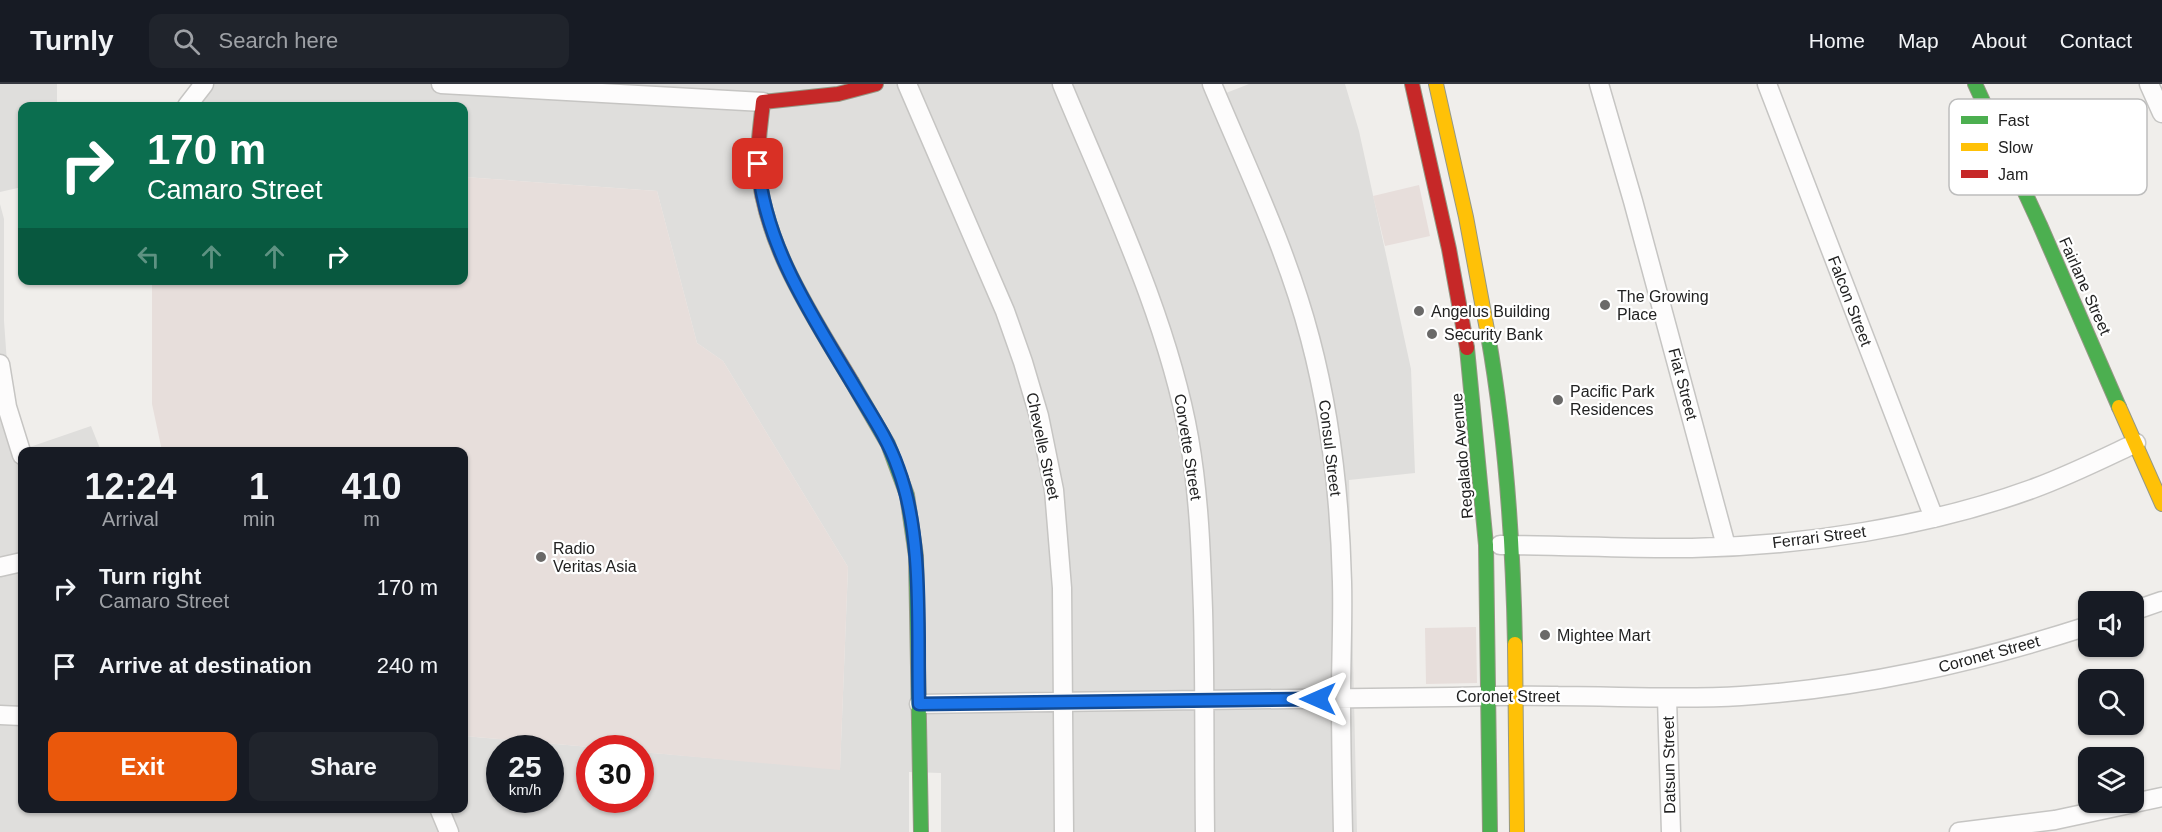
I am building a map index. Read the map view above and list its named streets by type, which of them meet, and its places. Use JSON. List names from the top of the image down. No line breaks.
{"streets":{"main road":["Fairlane Street","Regalado Avenue"],"street":["Falcon Street","Fiat Street","Chevelle Street","Corvette Street","Consul Street","Ferrari Street","Coronet Street","Datsun Street"]},"crossings":[["Fairlane Street","Ferrari Street"],["Falcon Street","Ferrari Street"],["Fiat Street","Ferrari Street"],["Chevelle Street","Coronet Street"],["Corvette Street","Coronet Street"],["Consul Street","Coronet Street"],["Regalado Avenue","Ferrari Street"],["Regalado Avenue","Coronet Street"],["Coronet Street","Datsun Street"]],"places":["The Growing Place","Angelus Building","Security Bank","Pacific Park Residences","Radio Veritas Asia","Mightee Mart"],"legend":["Fast","Slow","Jam"],"page":{"header":"Turnly","search":"Search here","nav":["Home","Map","About","Contact"],"turn":["170 m","Camaro Street"],"eta":["12:24","Arrival","1","min","410","m"],"list":[{"name":"Turn right","note":"Camaro Street","value":"170 m"},{"name":"Arrive at destination","value":"240 m"}],"buttons":["Exit","Share"],"speed":"25 km/h","limit":"30"}}
